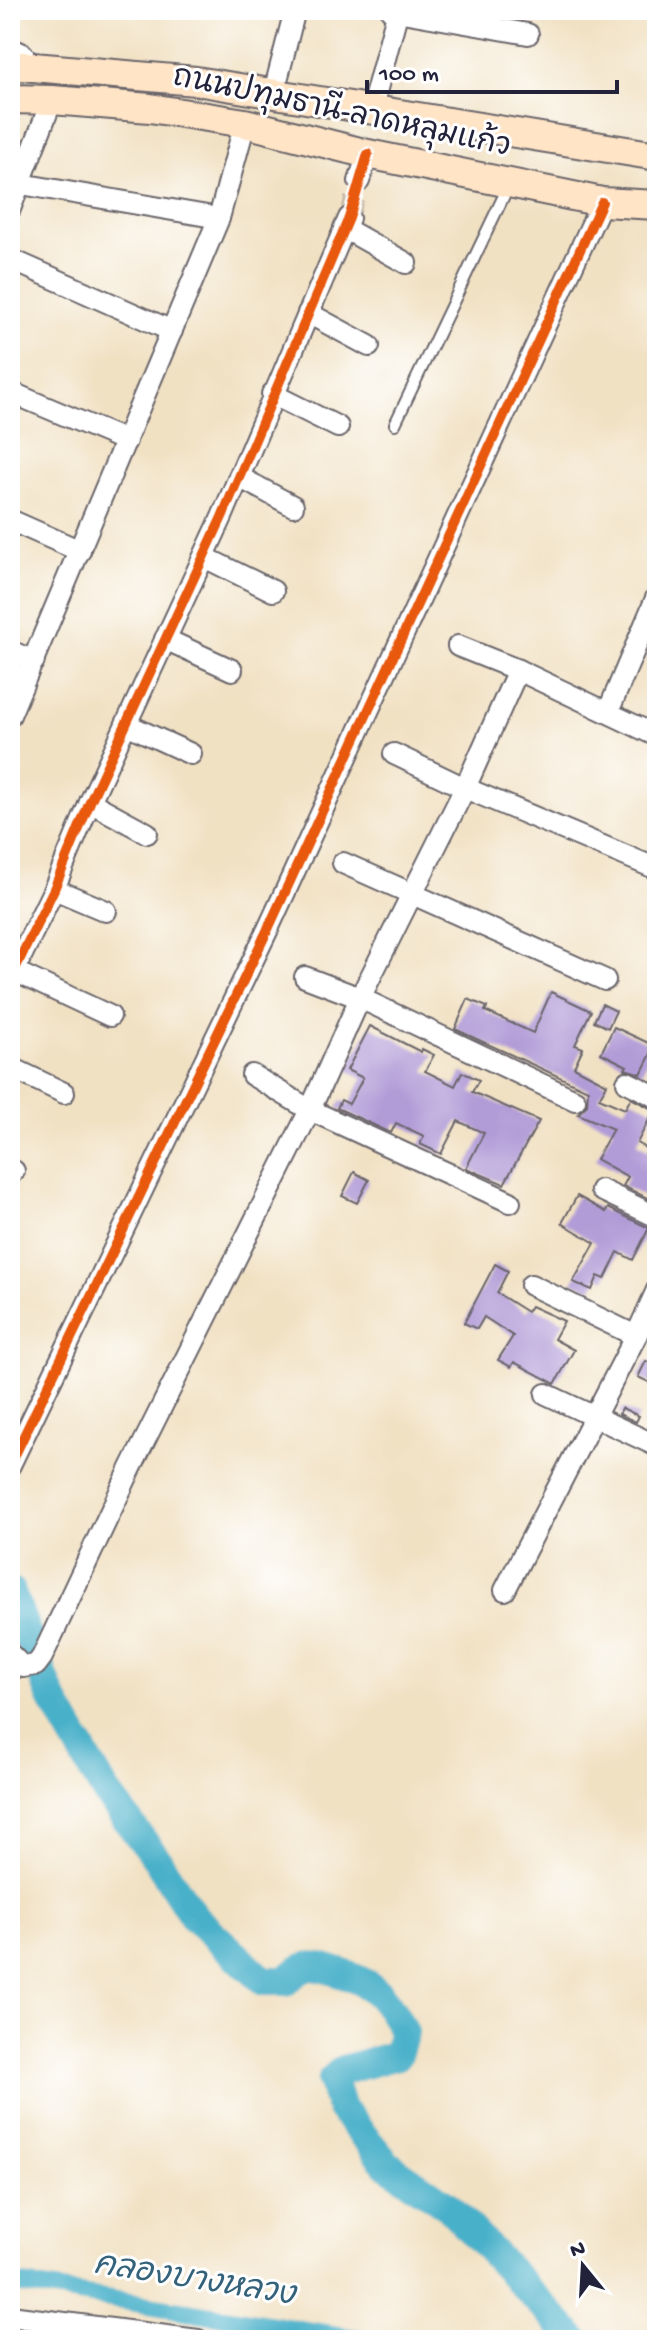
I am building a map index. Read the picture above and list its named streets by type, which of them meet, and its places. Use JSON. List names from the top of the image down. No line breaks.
{"streets":{"main road":["ถนนปทุมธานี-ลาดหลุมแก้ว"]},"water":["คลองบางหลวง"],"scale_bar":"100 m","north":"top"}
